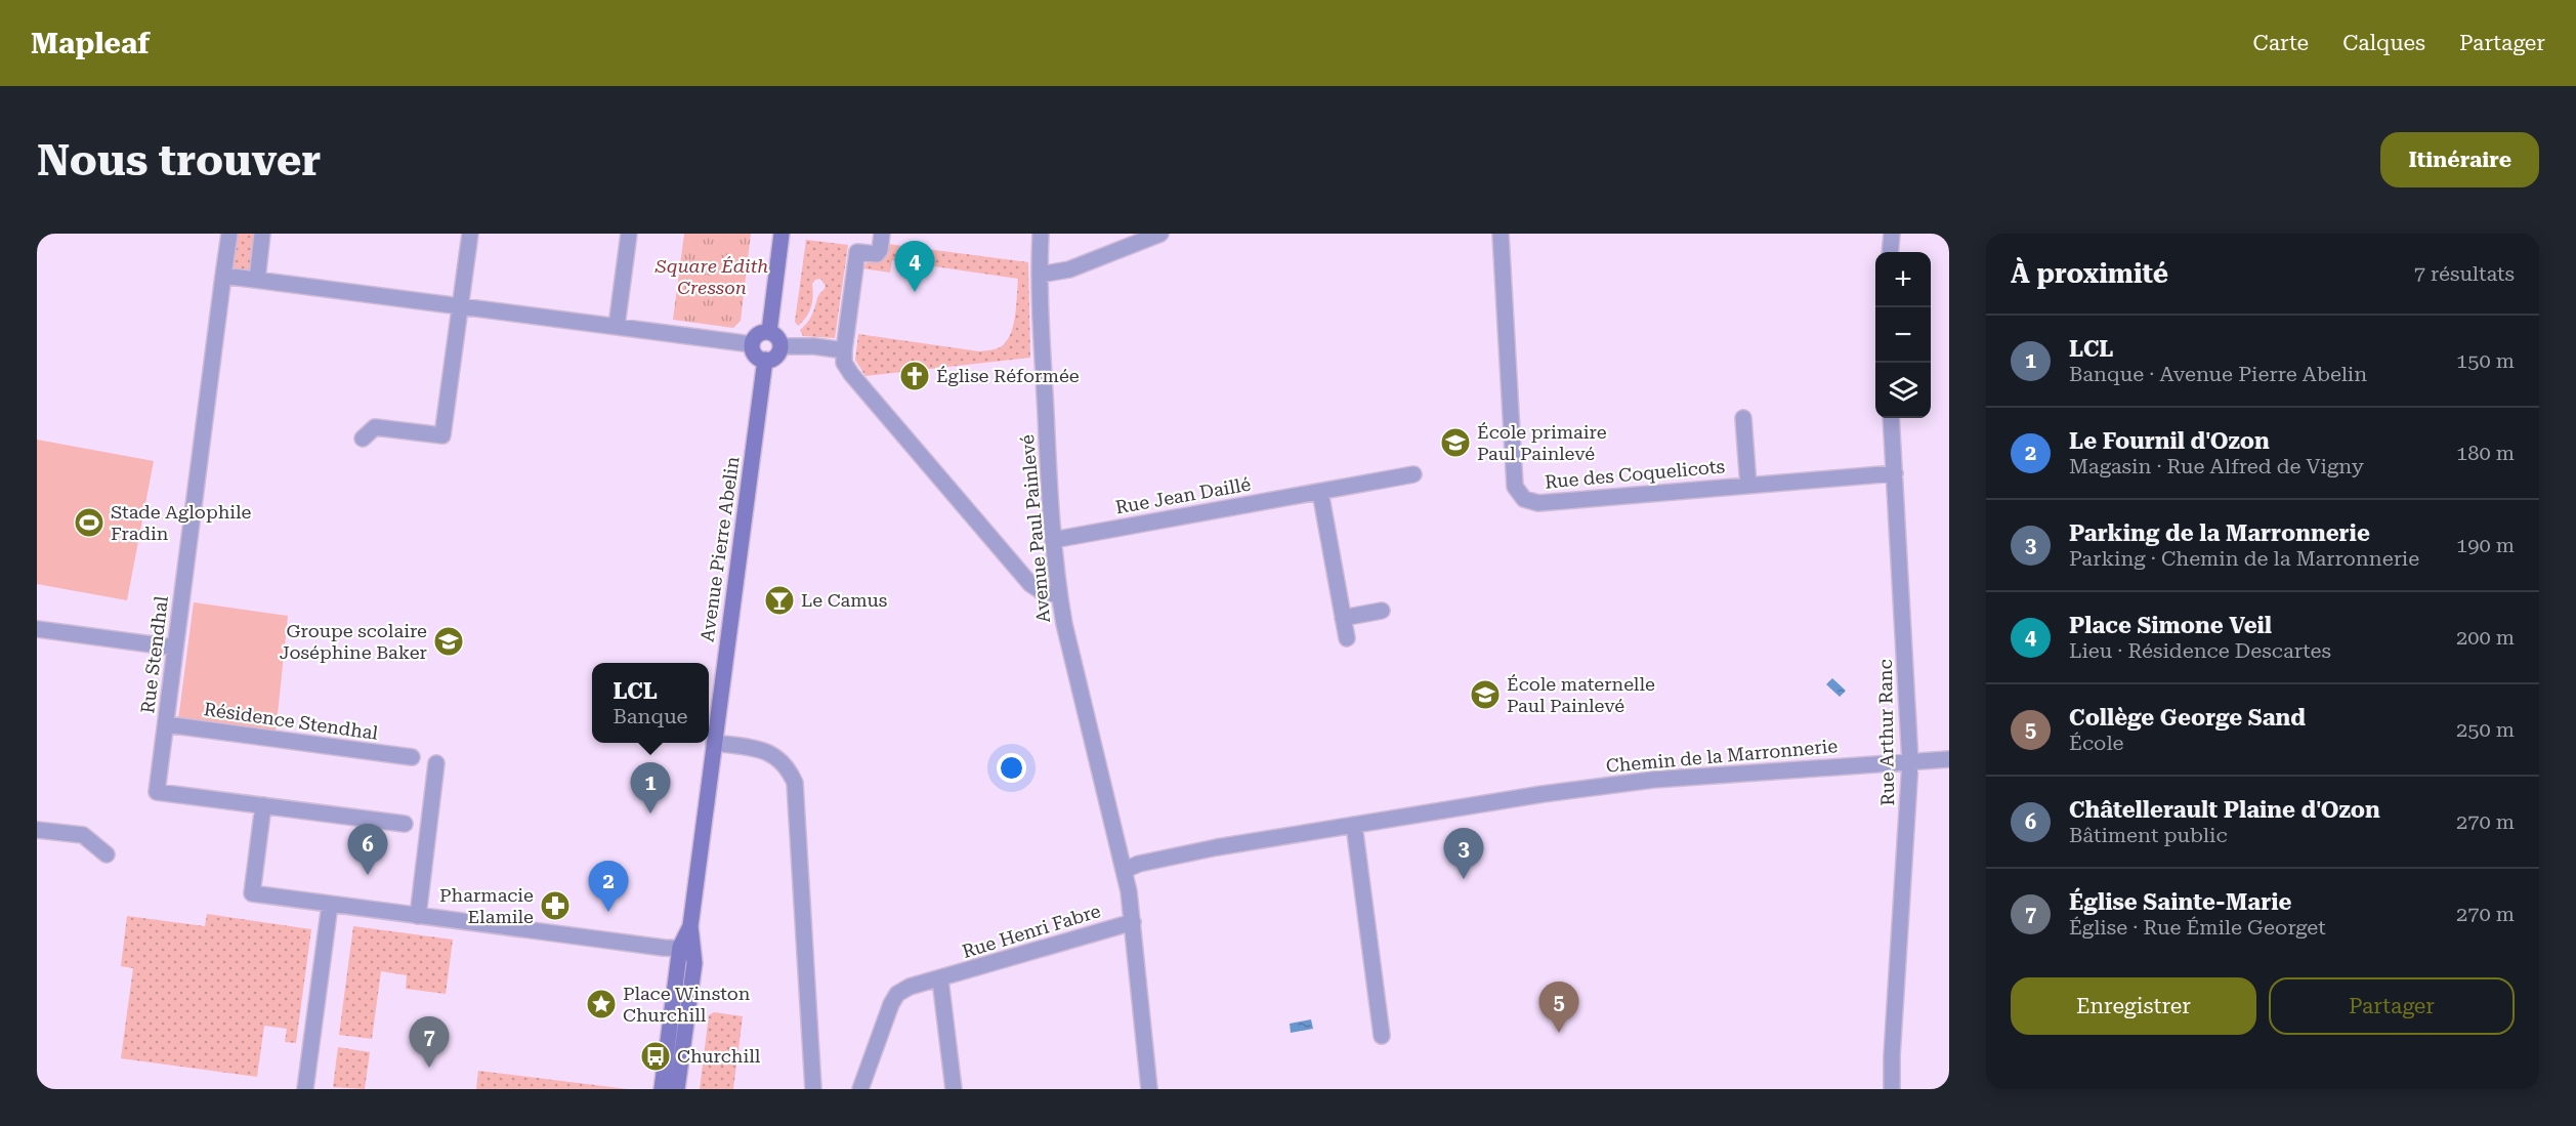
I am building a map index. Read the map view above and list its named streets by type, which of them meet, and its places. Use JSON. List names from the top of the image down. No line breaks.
{"streets":{"main road":["Avenue Pierre Abelin"],"street":["Rue des Coquelicots","Rue Jean Daillé","Avenue Paul Painlevé","Rue Stendhal","Résidence Stendhal","Rue Arthur Ranc","Chemin de la Marronnerie","Rue Henri Fabre"]},"crossings":[["Rue des Coquelicots","Rue Arthur Ranc"],["Rue Jean Daillé","Avenue Paul Painlevé"],["Avenue Paul Painlevé","Chemin de la Marronnerie"],["Avenue Paul Painlevé","Rue Henri Fabre"],["Rue Stendhal","Résidence Stendhal"],["Rue Arthur Ranc","Chemin de la Marronnerie"]],"parks":["Square Édith Cresson"],"places":{"church":["Église Réformée"],"school or university":["École primaire Paul Painlevé","Groupe scolaire Joséphine Baker","École maternelle Paul Painlevé"],"sports":["Stade Aglophile Fradin"],"bar":["Le Camus"],"pharmacy":["Pharmacie Elamile"],"place":["Place Winston Churchill"],"bus stop":["Churchill"]},"page":{"header":"Mapleaf","nav":["Carte","Calques","Partager"],"buttons":["Itinéraire",["Enregistrer","Partager"]],"title":"Nous trouver","heading":["À proximité","7 résultats"],"pins":["4","1","6","3","2","5","7"],"map_buttons":["+","−"],"list":[{"mark":"1","name":"LCL","note":"Banque · Avenue Pierre Abelin","value":"150 m"},{"mark":"2","name":"Le Fournil d'Ozon","note":"Magasin · Rue Alfred de Vigny","value":"180 m"},{"mark":"3","name":"Parking de la Marronnerie","note":"Parking · Chemin de la Marronnerie","value":"190 m"},{"mark":"4","name":"Place Simone Veil","note":"Lieu · Résidence Descartes","value":"200 m"},{"mark":"5","name":"Collège George Sand","note":"École","value":"250 m"},{"mark":"6","name":"Châtellerault Plaine d'Ozon","note":"Bâtiment public","value":"270 m"},{"mark":"7","name":"Église Sainte-Marie","note":"Église · Rue Émile Georget","value":"270 m"}],"popup":["LCL","Banque"]}}
